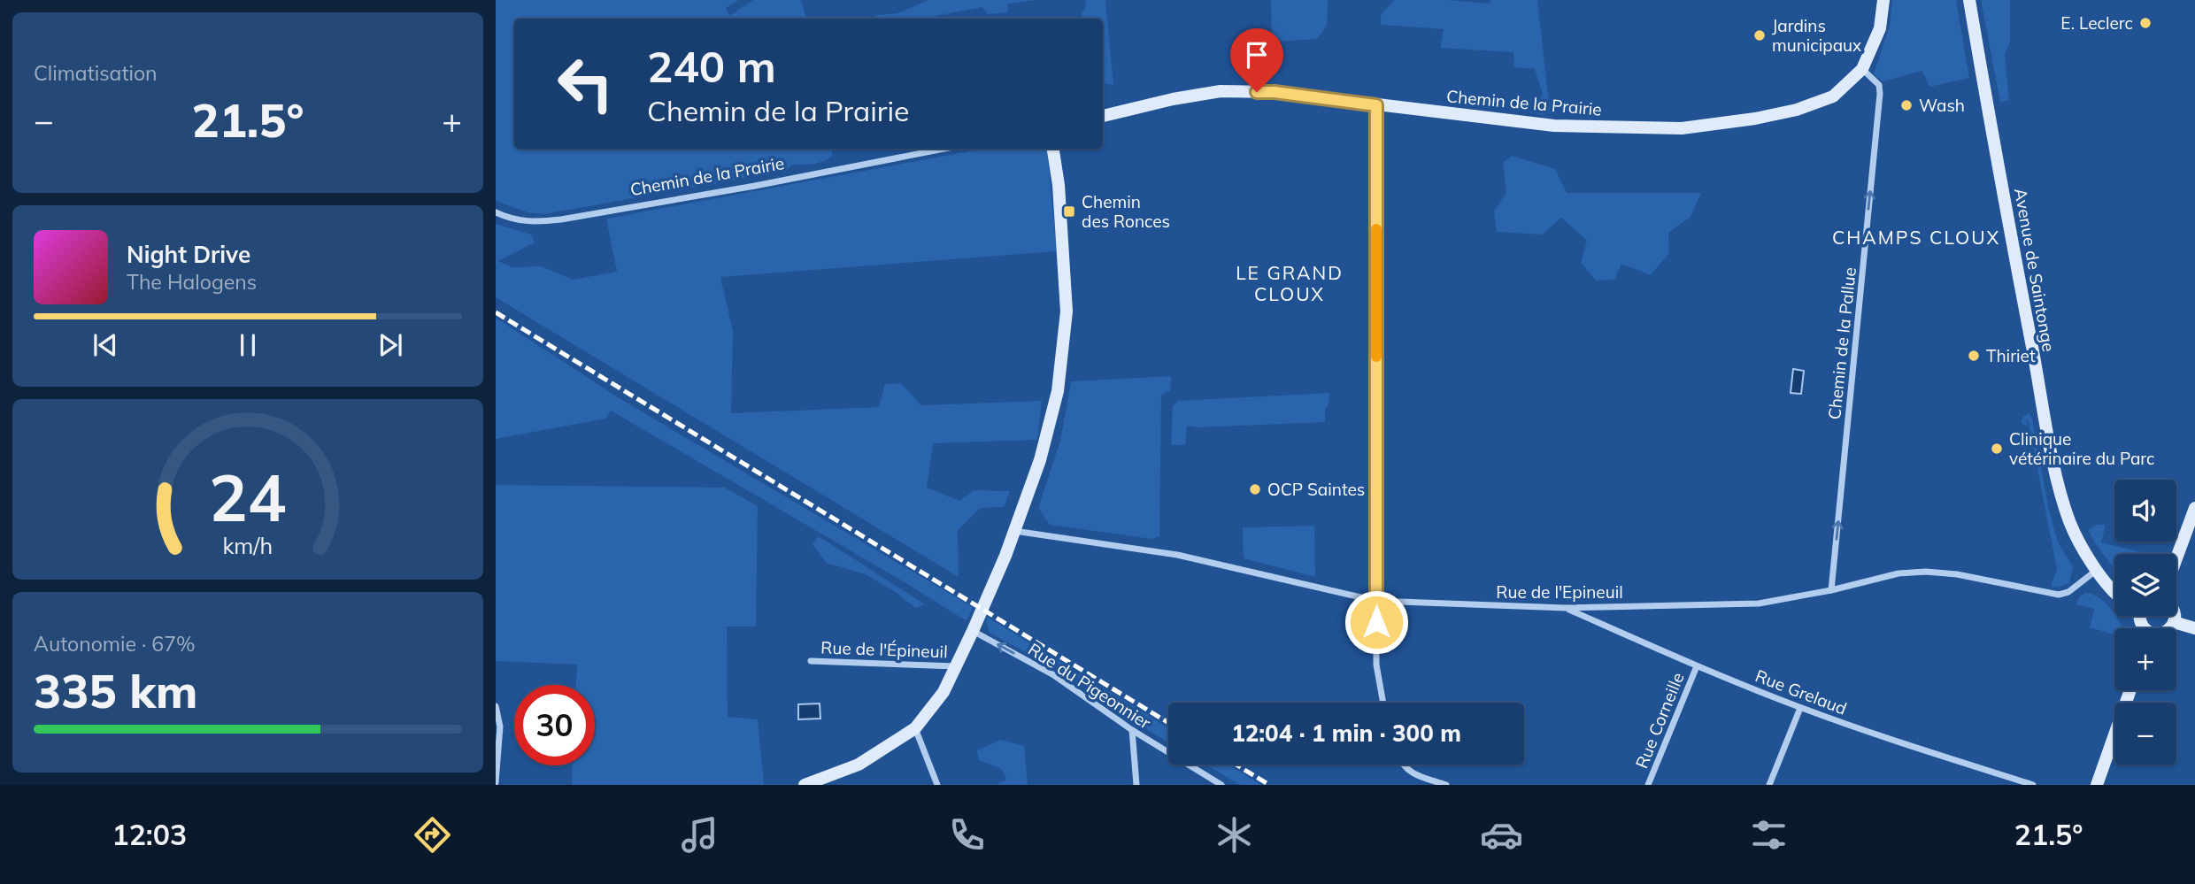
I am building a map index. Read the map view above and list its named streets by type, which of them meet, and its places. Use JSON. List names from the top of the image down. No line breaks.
{"streets":{"street":["Chemin de la Prairie","Avenue de Saintonge","Chemin de la Pallue","Rue de l'Epineuil","Rue de l'Épineuil","Rue du Pigeonnier","Rue Grelaud","Rue Corneille"]},"crossings":[["Chemin de la Prairie","Chemin de la Pallue"],["Avenue de Saintonge","Rue de l'Epineuil"],["Chemin de la Pallue","Rue de l'Epineuil"],["Rue de l'Epineuil","Rue Grelaud"],["Rue Grelaud","Rue Corneille"]],"one_way":["Chemin de la Pallue","Rue du Pigeonnier"],"districts":["CHAMPS CLOUX","LE GRAND CLOUX"],"places":{"other":["E. Leclerc","Jardins municipaux","Wash","Thiriet","Clinique vétérinaire du Parc","OCP Saintes"],"transit":["Chemin des Ronces"]},"page":{"tile":["Climatisation",["Autonomie · 67%","335 km"]],"turn":["240 m","Chemin de la Prairie"],"heat":["−","21.5°","+"],"song":["Night Drive","The Halogens"],"map_buttons":["+","−"],"limit":"30","trip":"12:04 · 1 min · 300 m","tabs":["12:03","21.5°"],"gauge":["24","km/h"]}}
